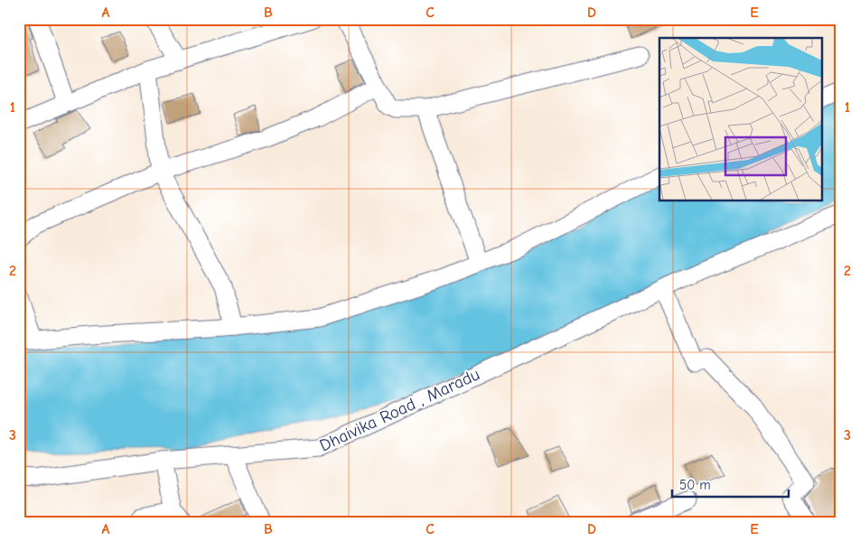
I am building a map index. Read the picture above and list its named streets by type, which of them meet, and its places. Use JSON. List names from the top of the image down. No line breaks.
{"streets":{"street":["Dhaivika Road , Maradu"]},"scale_bar":"50 m","grid":{"columns":["A","B","C","D","E"],"rows":["1","2","3"]}}
